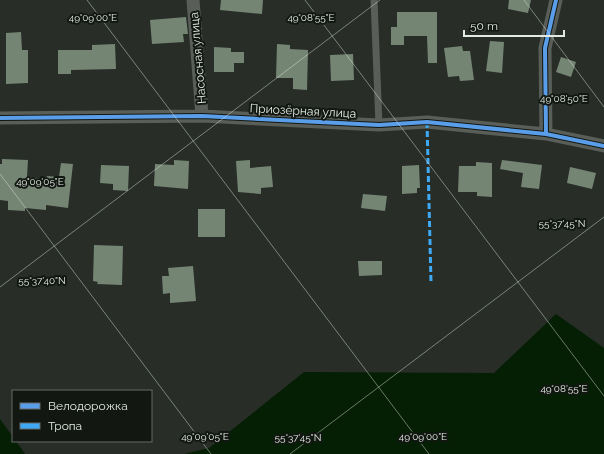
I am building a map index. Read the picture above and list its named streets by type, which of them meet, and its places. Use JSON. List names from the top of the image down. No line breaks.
{"streets":{"street":["Насосная улица","Приозёрная улица"]},"crossings":[["Насосная улица","Приозёрная улица"]],"legend":["Велодорожка","Тропа"],"scale_bar":"50 m","coordinates":["49°09'00\"E","49°08'55\"E","49°08'50\"E","49°09'05\"E","55°37'45\"N","55°37'40\"N"]}
